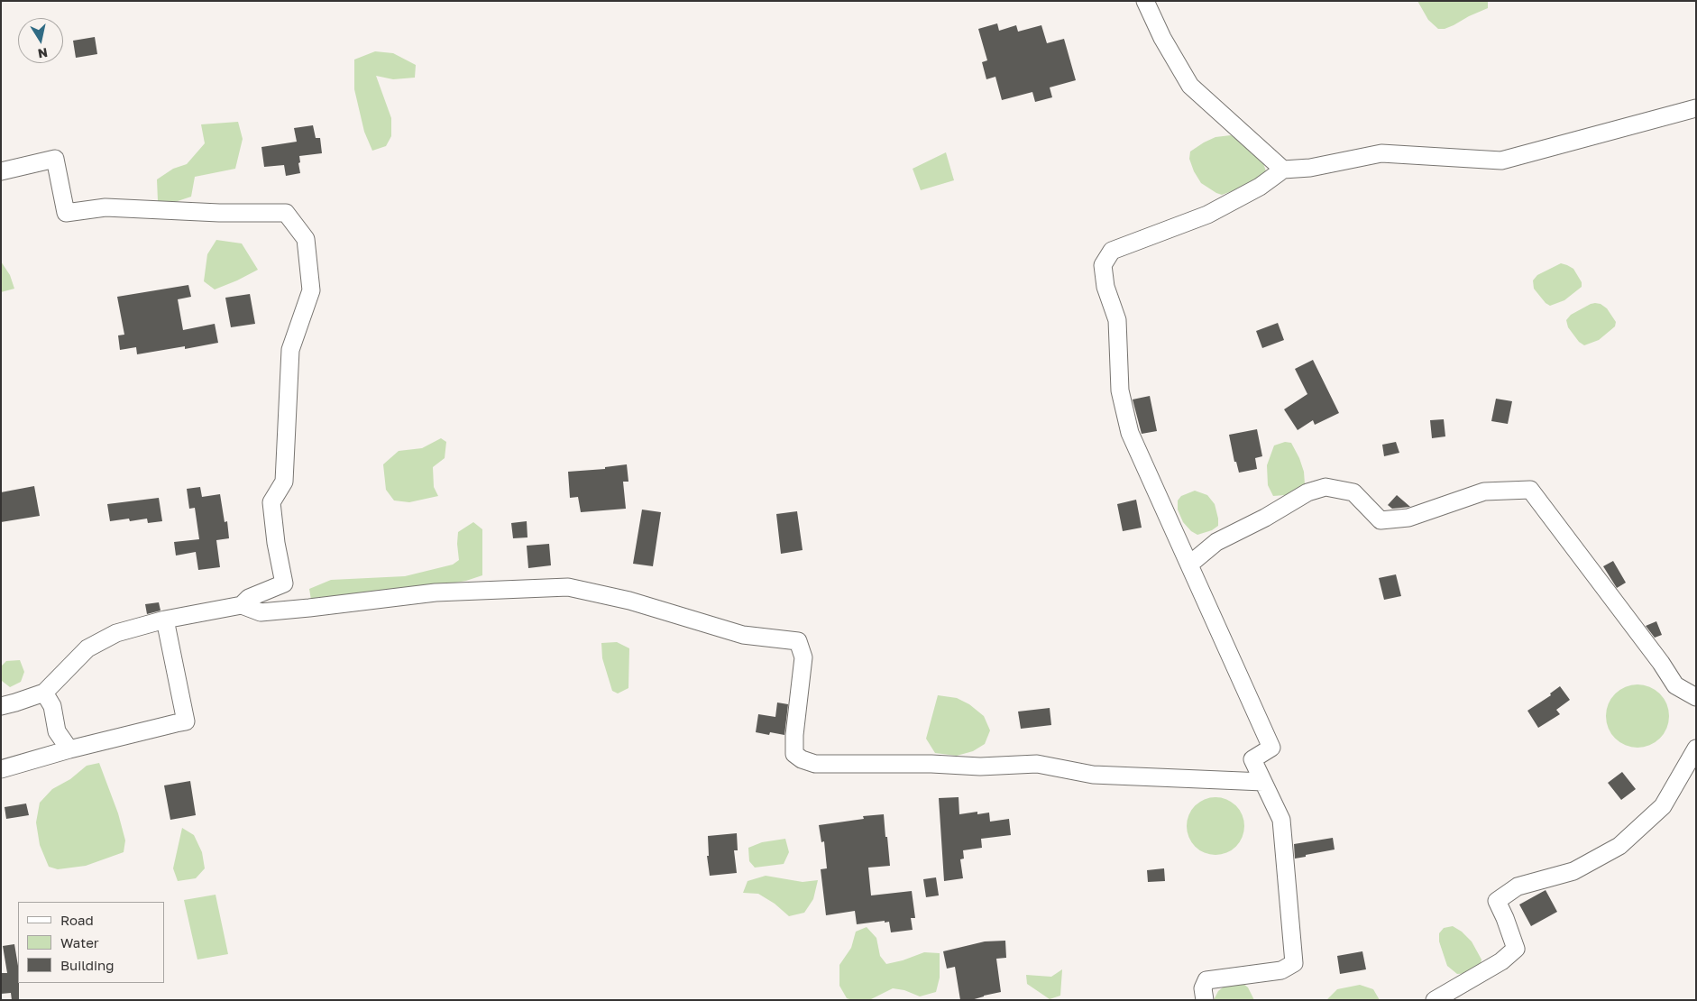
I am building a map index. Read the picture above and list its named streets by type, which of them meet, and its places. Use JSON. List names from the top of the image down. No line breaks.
{"legend":["Road","Water","Building"],"north":"bottom"}
